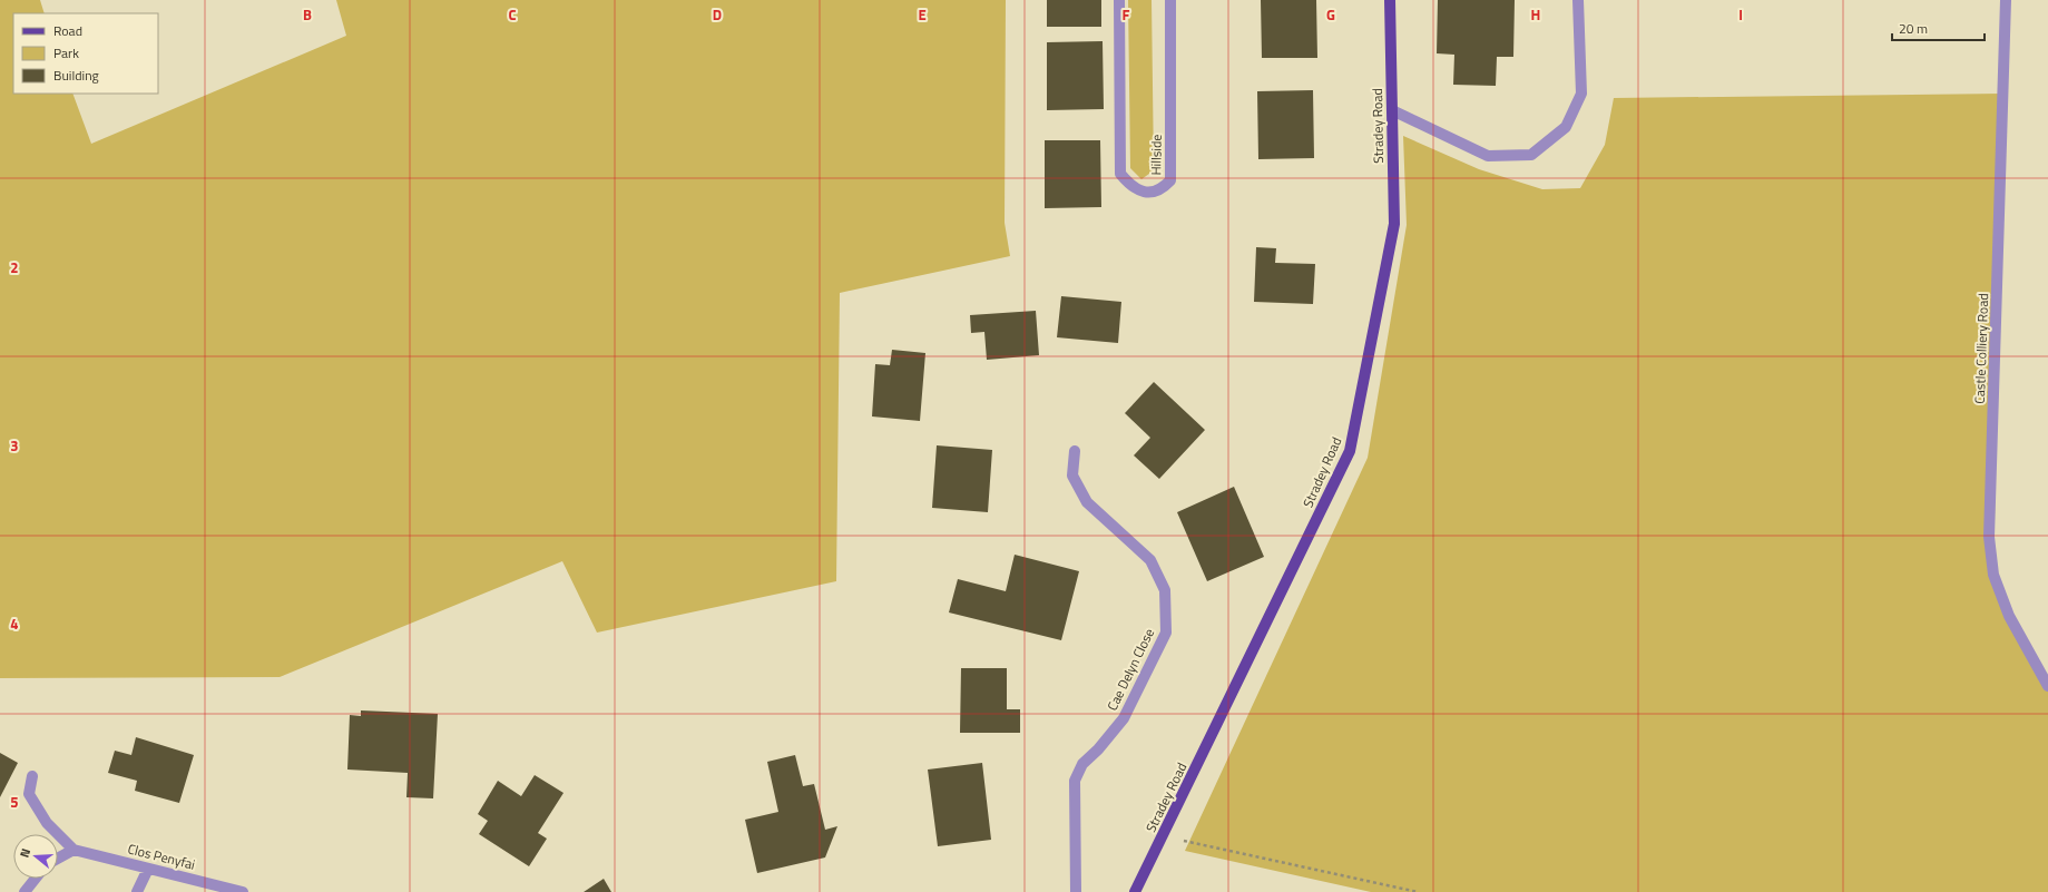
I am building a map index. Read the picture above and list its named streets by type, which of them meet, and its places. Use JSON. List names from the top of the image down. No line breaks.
{"streets":{"main road":["Stradey Road"],"street":["Hillside","Castle Colliery Road","Cae Delyn Close","Clos Penyfai"]},"legend":["Road","Park","Building"],"scale_bar":"20 m","north":"left","grid":{"columns":["B","C","D","E","F","G","H","I"],"rows":["2","3","4","5"]}}
